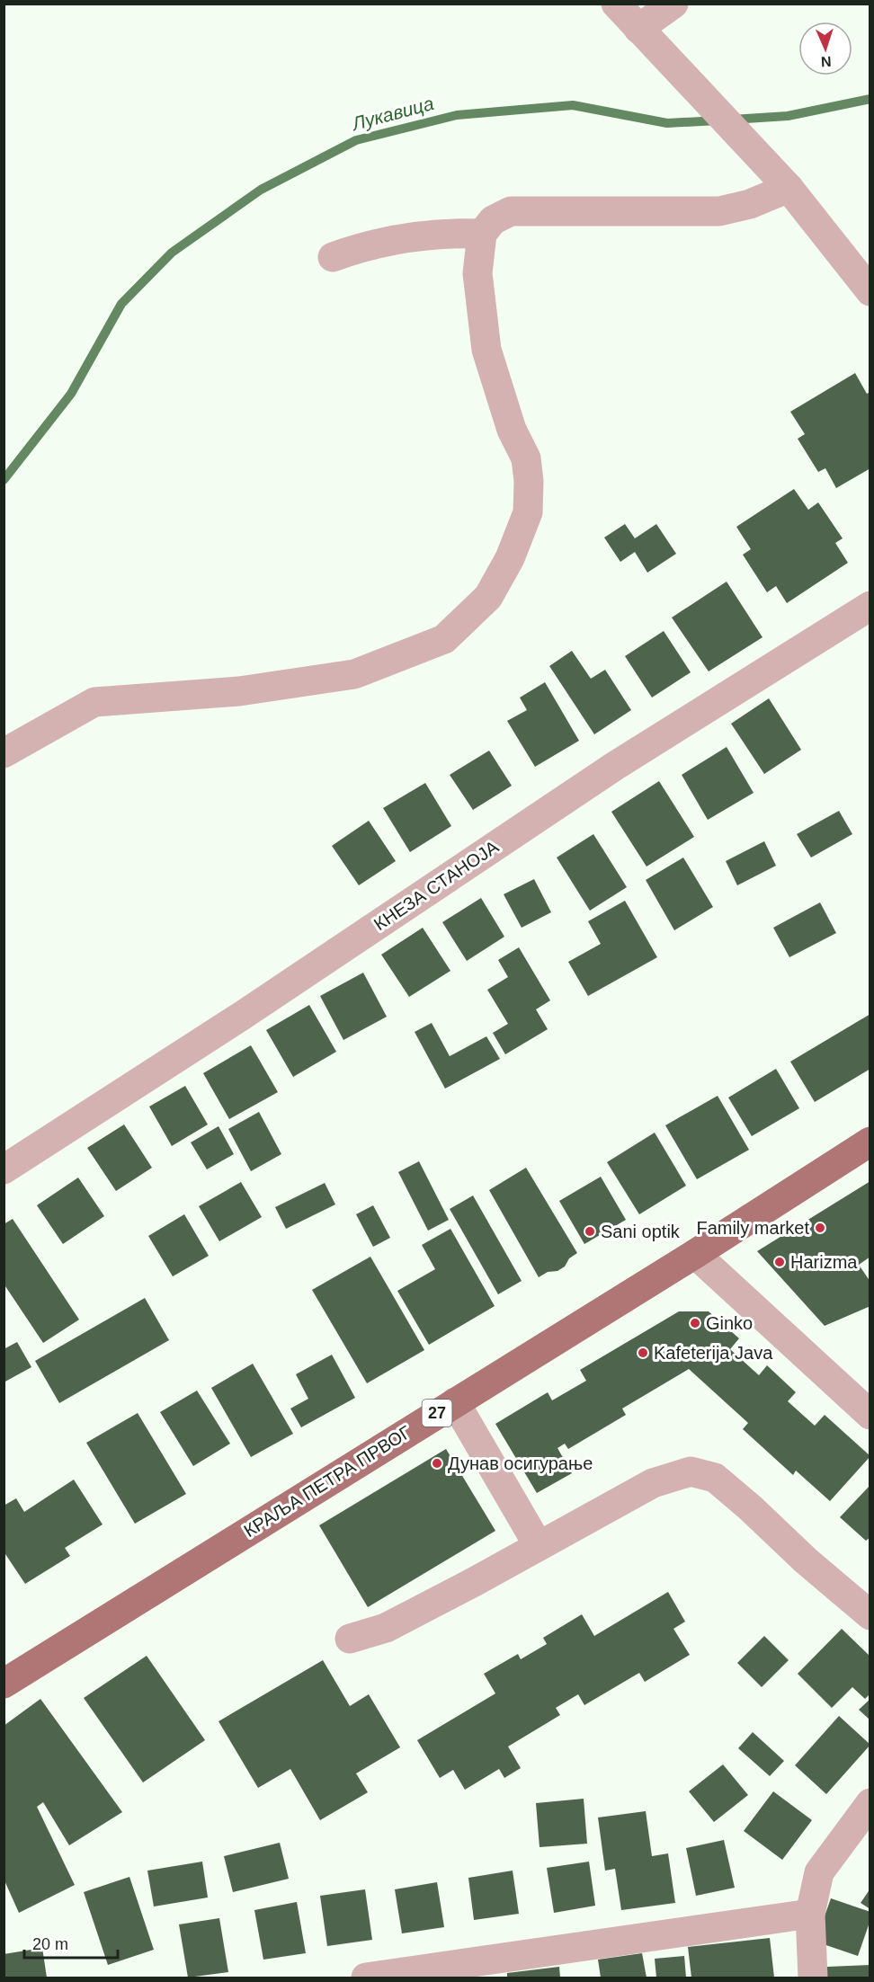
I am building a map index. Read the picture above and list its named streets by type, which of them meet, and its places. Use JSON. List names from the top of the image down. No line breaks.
{"streets":{"main road":["27","КРАЉА ПЕТРА ПРВОГ"],"street":["КНЕЗА СТАНОЈА"]},"water":["Лукавица"],"places":["Family market","Sani optik","Harizma","Ginko","Kafeterija Java","Дунав осигурање"],"scale_bar":"20 m","north":"bottom"}
